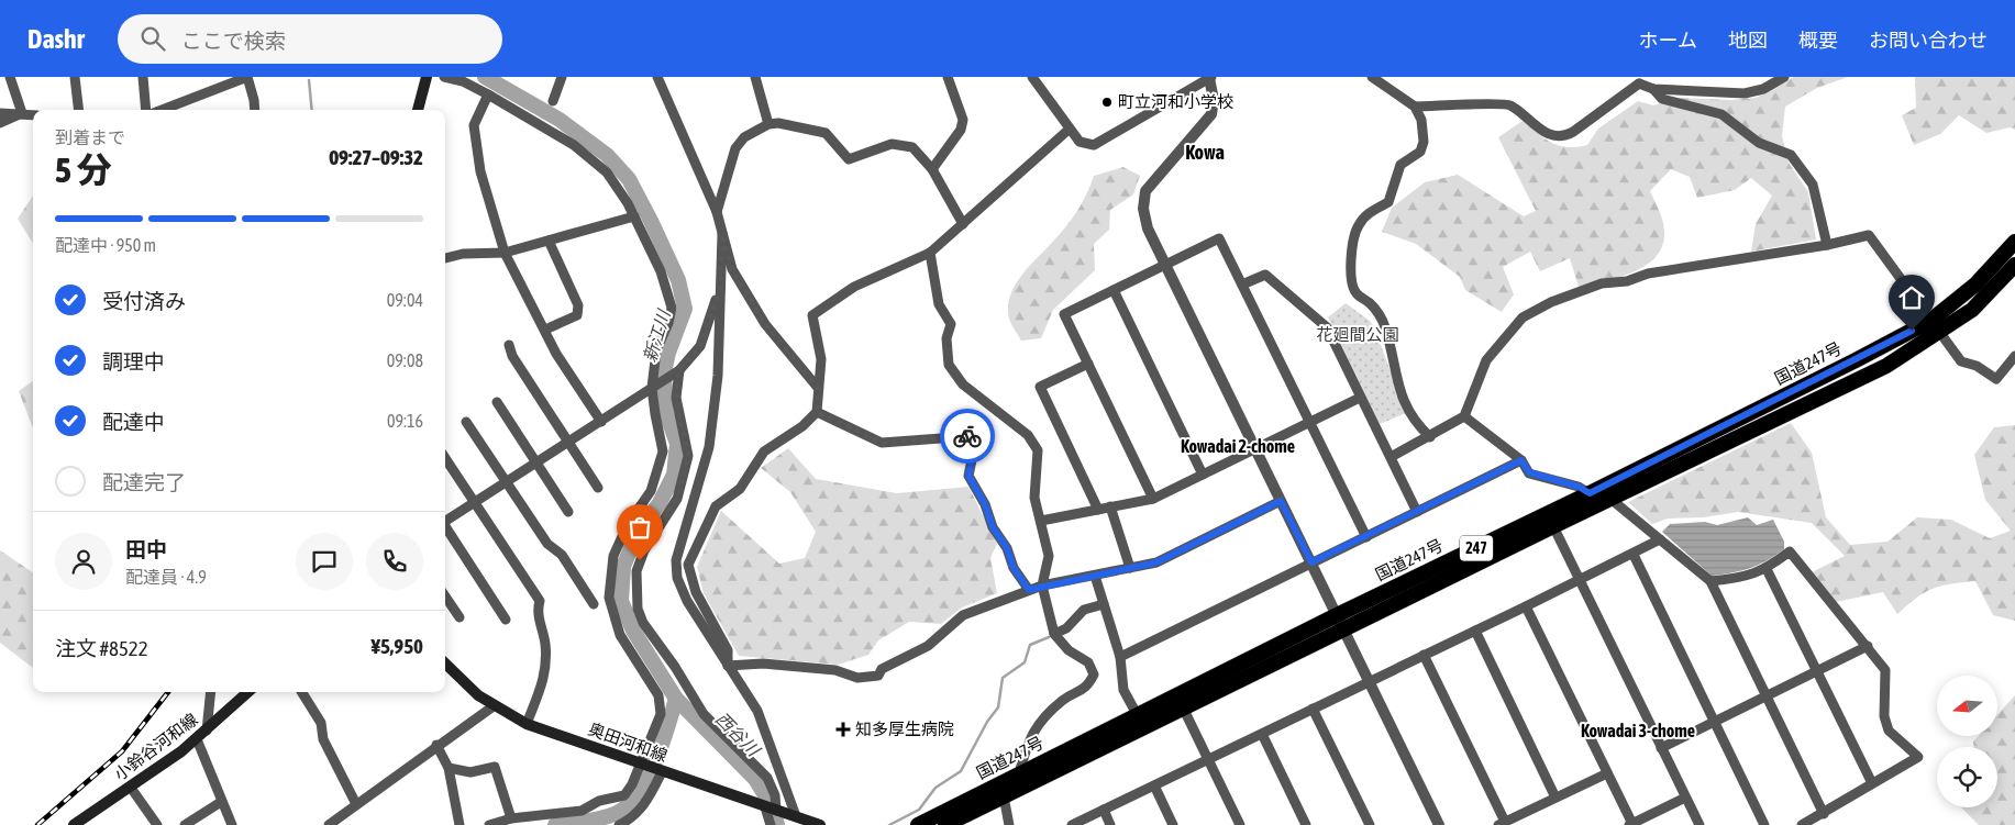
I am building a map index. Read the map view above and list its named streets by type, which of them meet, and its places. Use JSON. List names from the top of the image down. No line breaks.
{"streets":{"highway":["国道247号","247"],"main road":["奥田河和線","小鈴谷河和線"]},"districts":["Kowa","Kowadai 2-chome","Kowadai 3-chome"],"water":["新江川","西谷川"],"parks":["花廻間公園"],"places":{"other":["町立河和小学校"],"health":["知多厚生病院"]},"north":"left","page":{"header":"Dashr","search":"ここで検索","nav":["ホーム","地図","概要","お問い合わせ"],"heading":["5 分","到着まで","09:27–09:32"],"panel":["田中","配達員 · 4.9","注文 #8522","¥5,950"],"bar":"配達中 · 950 m","list":[["受付済み","09:04"],["調理中","09:08"],["配達中","09:16"],"配達完了"]}}
